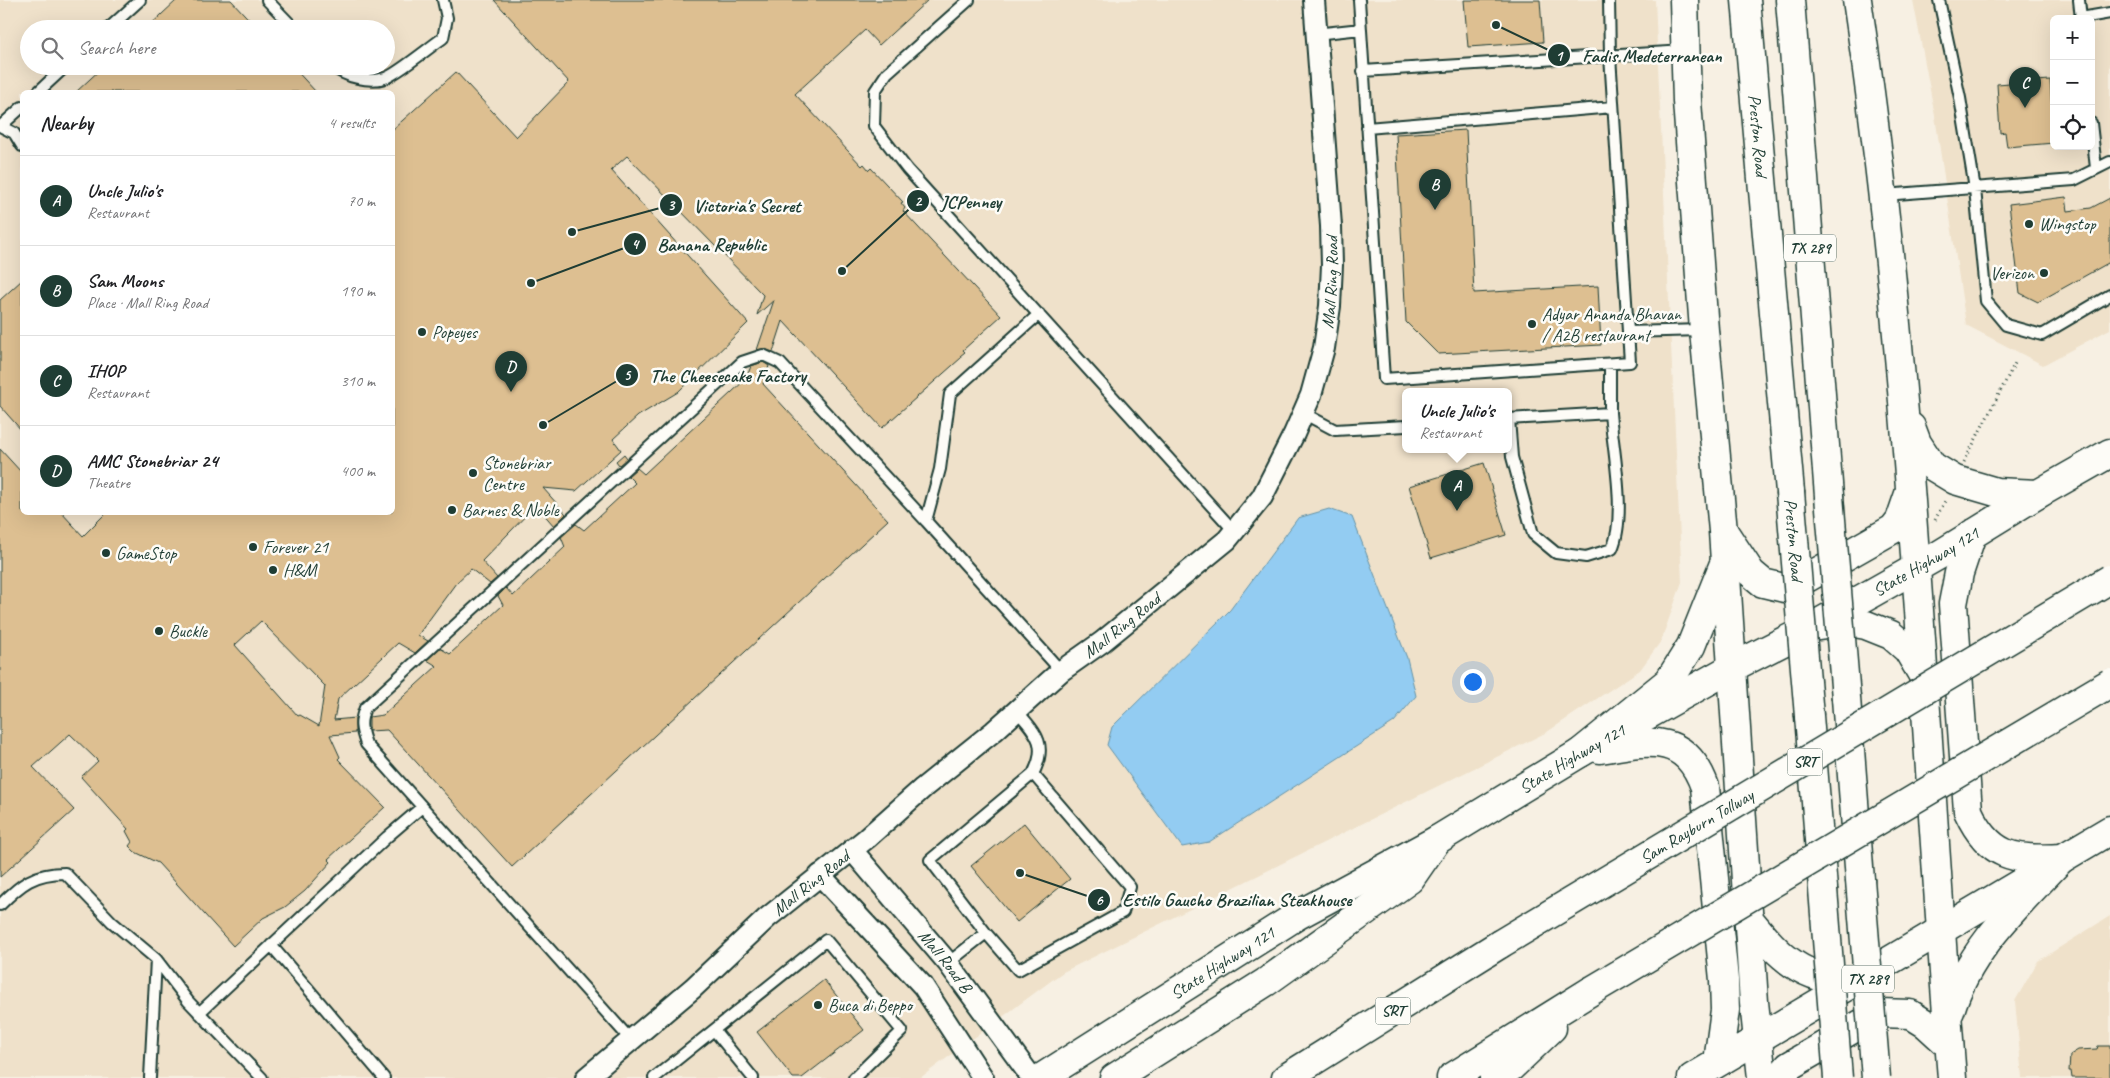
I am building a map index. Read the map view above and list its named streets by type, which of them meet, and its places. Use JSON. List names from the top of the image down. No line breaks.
{"streets":{"main road":["Preston Road","TX 289","State Highway 121","SRT","Sam Rayburn Tollway"],"street":["Mall Ring Road","Mall Road B"]},"crossings":[["Mall Ring Road","Mall Road B"]],"places":["Fadis Medeterranean","Wingstop","Victoria's Secret","JCPenney","Verizon","Banana Republic","Adyar Ananda Bhavan / A2B restaurant","Popeyes","The Cheesecake Factory","Stonebriar Centre","Barnes & Noble","Forever 21","GameStop","H&M","Buckle","Estilo Gaucho Brazilian Steakhouse","Buca di Beppo"],"page":{"map_buttons":["+","−"],"search":"Search here","pins":["C","B","D","A"],"heading":["Nearby","4 results"],"list":[{"mark":"A","name":"Uncle Julio's","note":"Restaurant","value":"70 m"},{"mark":"B","name":"Sam Moons","note":"Place · Mall Ring Road","value":"190 m"},{"mark":"C","name":"IHOP","note":"Restaurant","value":"310 m"},{"mark":"D","name":"AMC Stonebriar 24","note":"Theatre","value":"400 m"}],"popup":["Uncle Julio's","Restaurant"]}}
